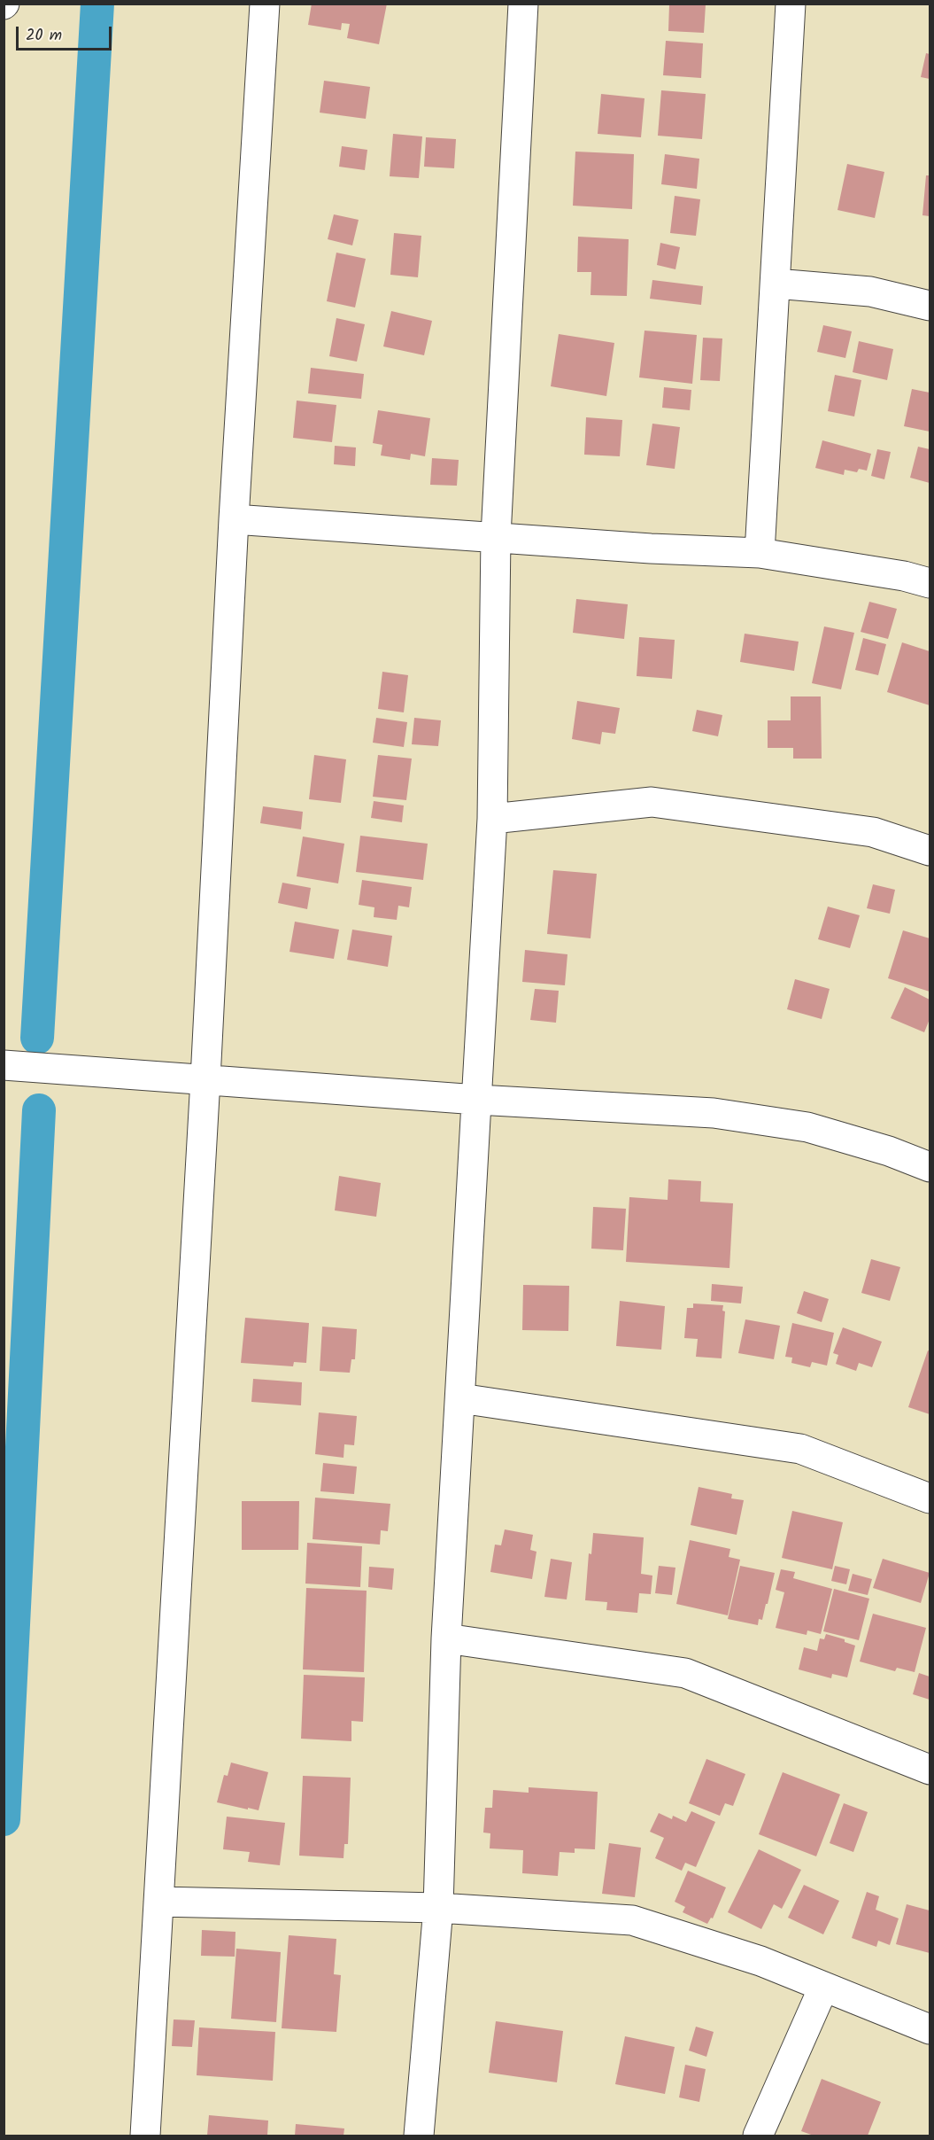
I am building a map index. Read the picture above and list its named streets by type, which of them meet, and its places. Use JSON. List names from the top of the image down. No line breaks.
{"scale_bar":"20 m"}
